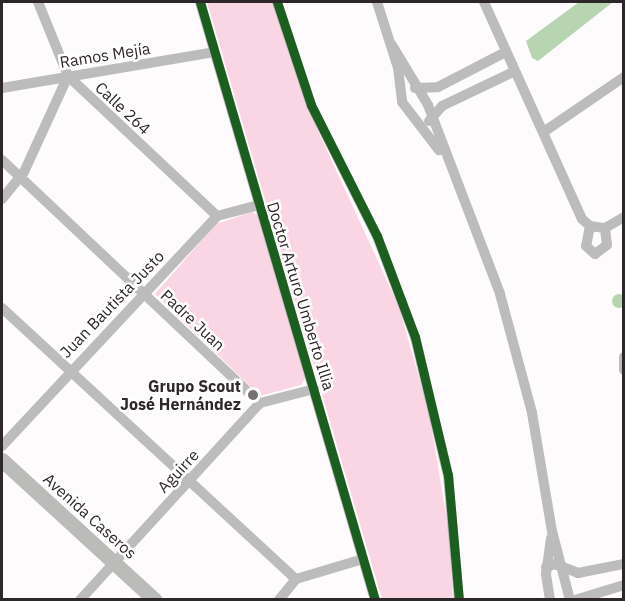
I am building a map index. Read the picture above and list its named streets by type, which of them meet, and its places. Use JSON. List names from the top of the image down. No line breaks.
{"streets":{"street":["Ramos Mejía","Calle 264","Doctor Arturo Umberto Illia","Juan Bautista Justo","Padre Juan","Aguirre","Avenida Caseros"]},"crossings":[["Ramos Mejía","Calle 264"],["Ramos Mejía","Doctor Arturo Umberto Illia"],["Calle 264","Juan Bautista Justo"],["Juan Bautista Justo","Padre Juan"],["Padre Juan","Aguirre"],["Aguirre","Avenida Caseros"]],"places":["Grupo Scout José Hernández"]}
